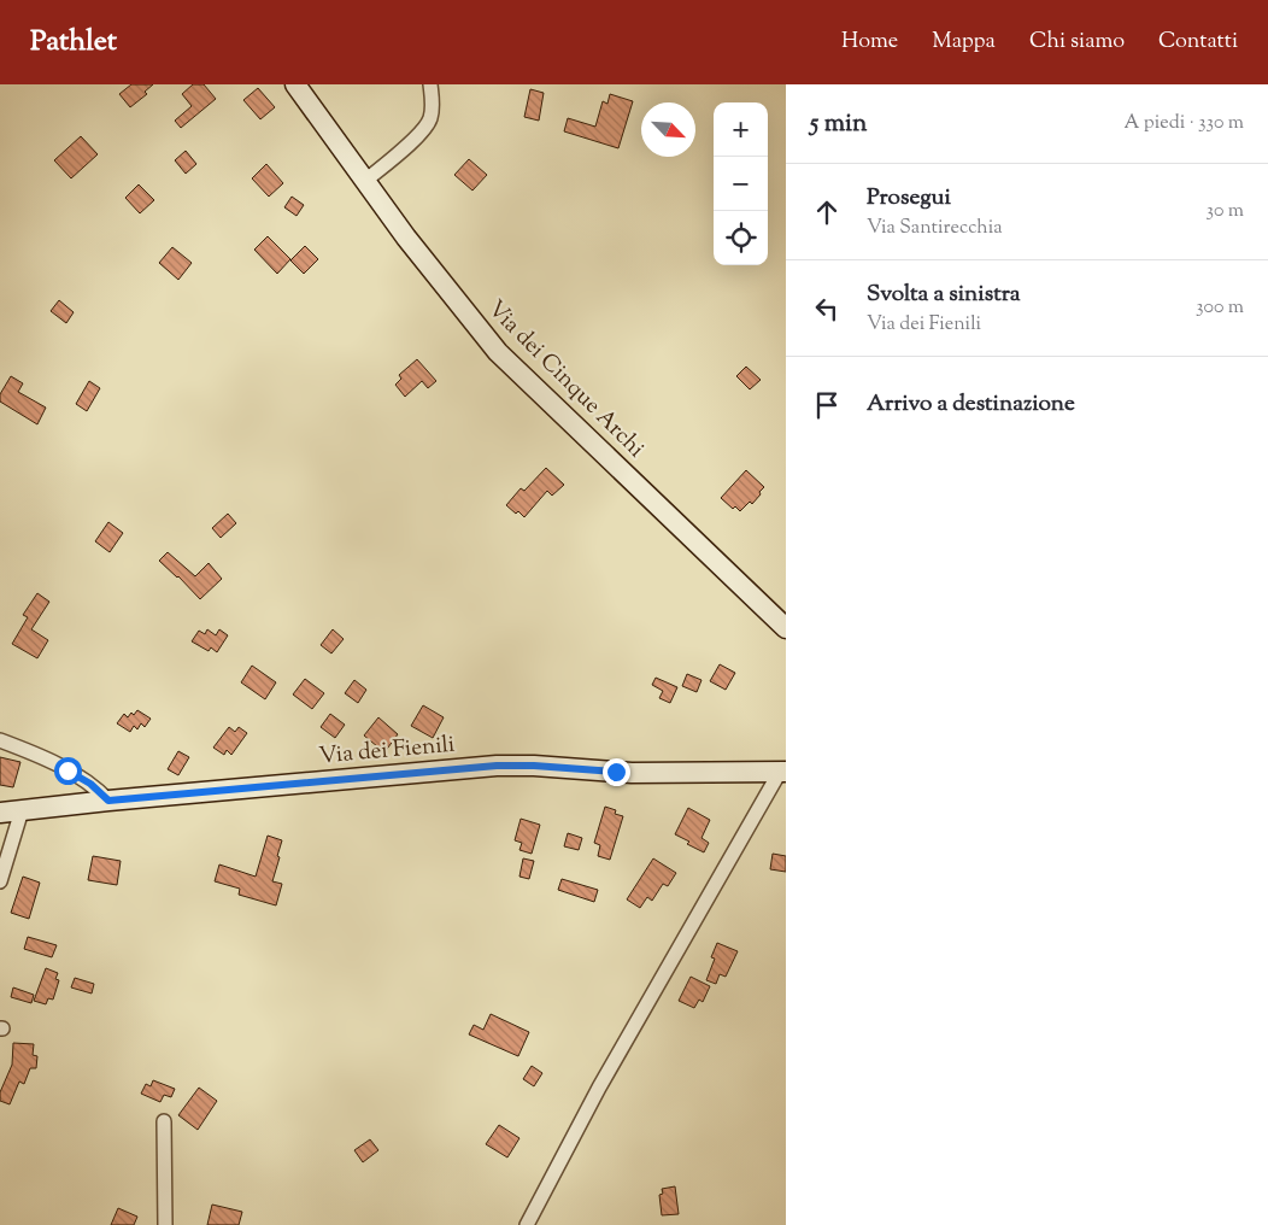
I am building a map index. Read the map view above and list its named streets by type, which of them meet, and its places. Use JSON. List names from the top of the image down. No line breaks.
{"streets":{"street":["Via dei Cinque Archi","Via dei Fienili"]},"north":"bottom right","page":{"header":"Pathlet","nav":["Home","Mappa","Chi siamo","Contatti"],"heading":["5 min","A piedi · 330 m"],"map_buttons":["+","−"],"list":[["Prosegui","Via Santirecchia","30 m"],["Svolta a sinistra","Via dei Fienili","300 m"],"Arrivo a destinazione"]}}
